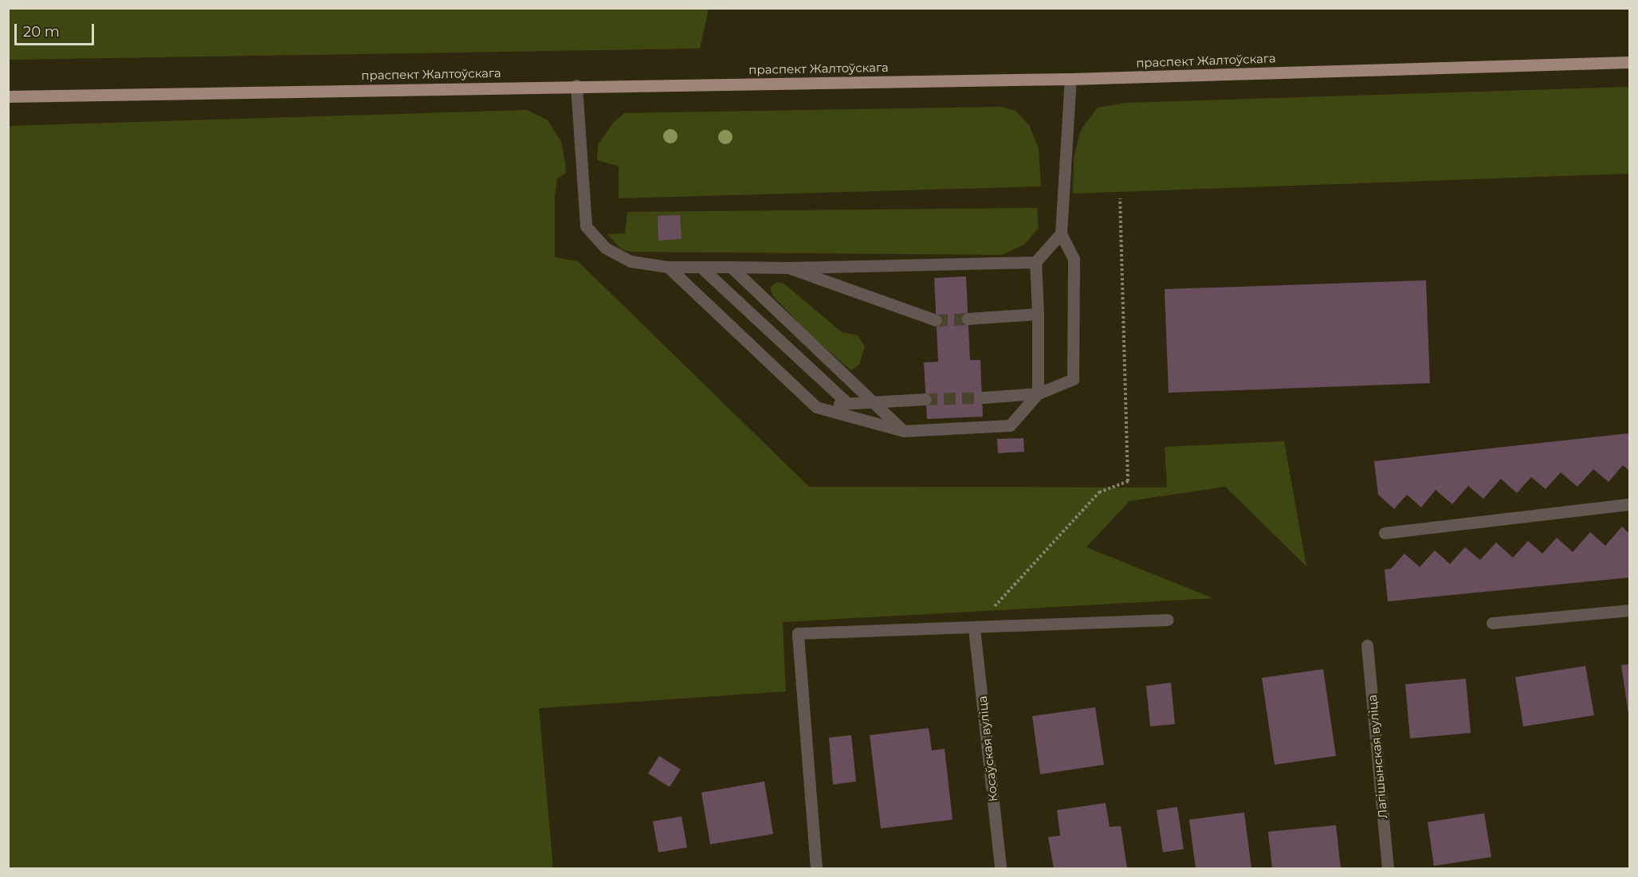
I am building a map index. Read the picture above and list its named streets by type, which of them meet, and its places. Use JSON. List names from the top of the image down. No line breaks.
{"streets":{"main road":["праспект Жалтоўскага"],"street":["Косаўская вуліца","Лагішынская вуліца"]},"scale_bar":"20 m"}
